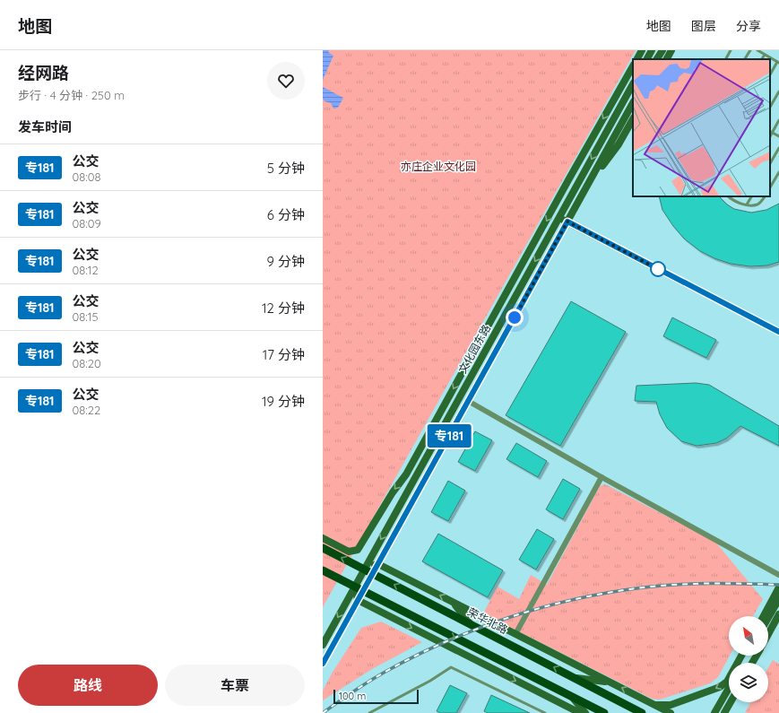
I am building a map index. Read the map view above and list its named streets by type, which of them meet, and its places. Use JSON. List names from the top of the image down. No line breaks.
{"streets":{"main road":["荣华北路"],"street":["文化园东路"]},"crossings":[["文化园东路","荣华北路"]],"parks":["亦庄企业文化园"],"lines":["bus line 专181"],"scale_bar":"100 m","north":"top left","page":{"header":"地图","nav":["地图","图层","分享"],"heading":[["经网路","步行 · 4 分钟 · 250 m"],"发车时间"],"on_map":"专181","list":[{"mark":"专181","name":"公交","note":"08:08","value":"5 分钟"},{"mark":"专181","name":"公交","note":"08:09","value":"6 分钟"},{"mark":"专181","name":"公交","note":"08:12","value":"9 分钟"},{"mark":"专181","name":"公交","note":"08:15","value":"12 分钟"},{"mark":"专181","name":"公交","note":"08:20","value":"17 分钟"},{"mark":"专181","name":"公交","note":"08:22","value":"19 分钟"}],"buttons":["路线","车票"],"scale":"100 m"}}
